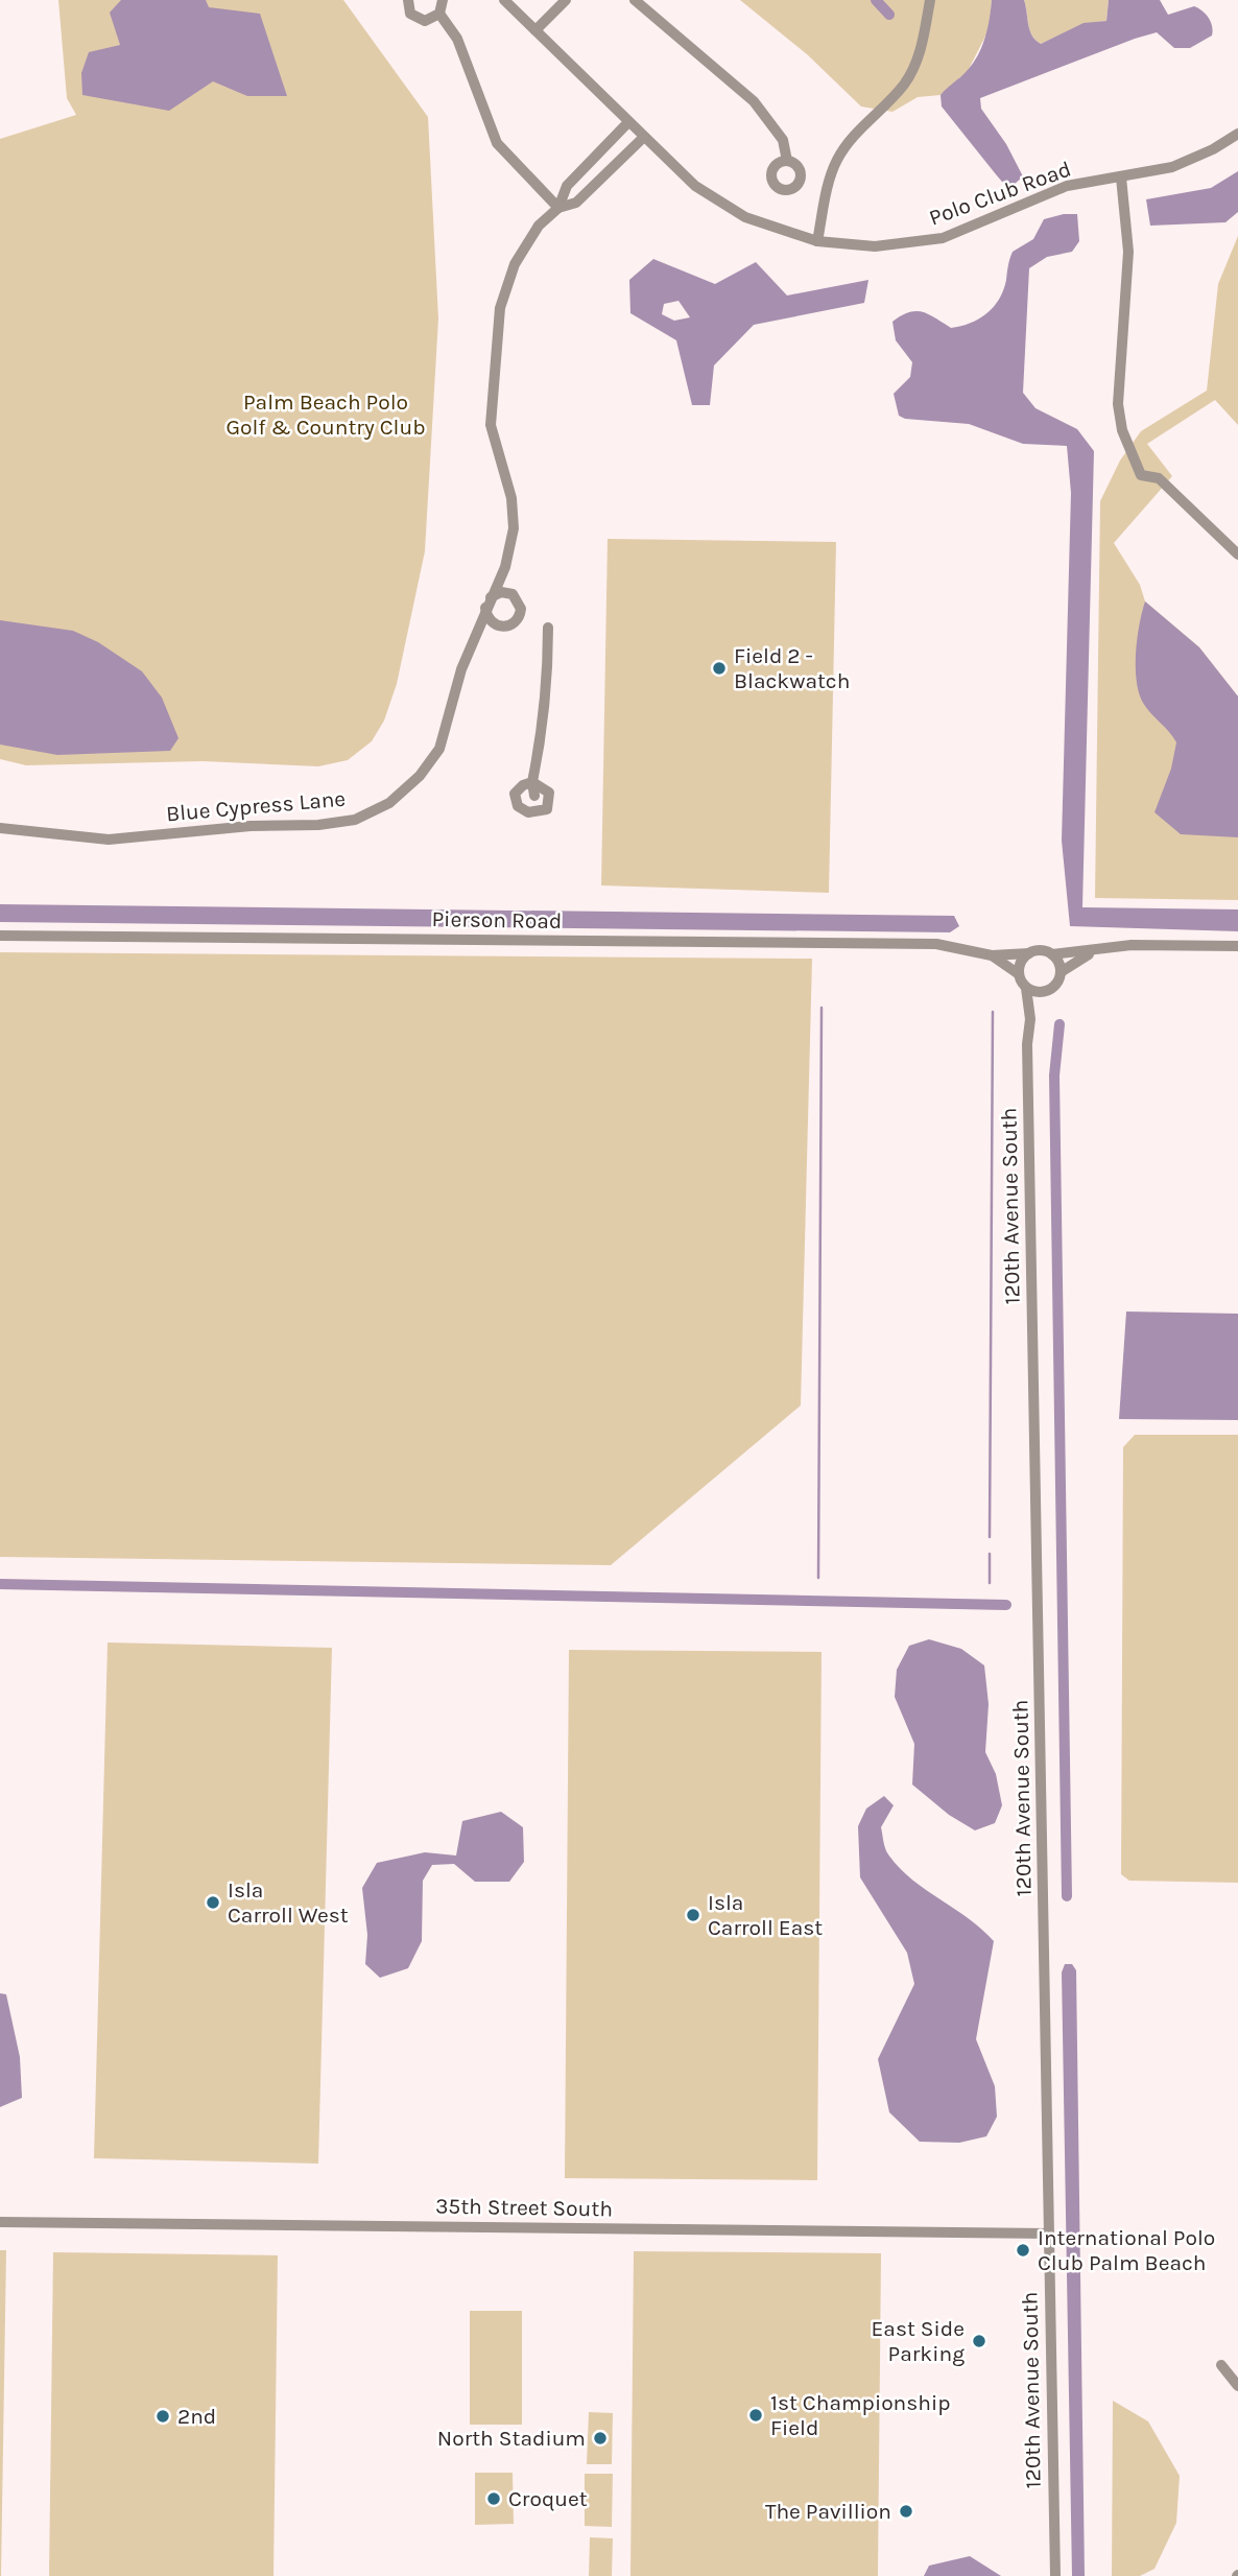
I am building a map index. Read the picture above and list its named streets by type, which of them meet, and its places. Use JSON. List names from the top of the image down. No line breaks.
{"streets":{"street":["Polo Club Road","Blue Cypress Lane","Pierson Road","120th Avenue South","35th Street South"]},"crossings":[["Polo Club Road","Blue Cypress Lane"],["Pierson Road","120th Avenue South"],["120th Avenue South","35th Street South"]],"parks":["Palm Beach Polo Golf & Country Club"],"places":["Field 2 - Blackwatch","Isla Carroll West","Isla Carroll East","International Polo Club Palm Beach","East Side Parking","1st Championship Field","2nd","North Stadium","Croquet","The Pavillion"]}
